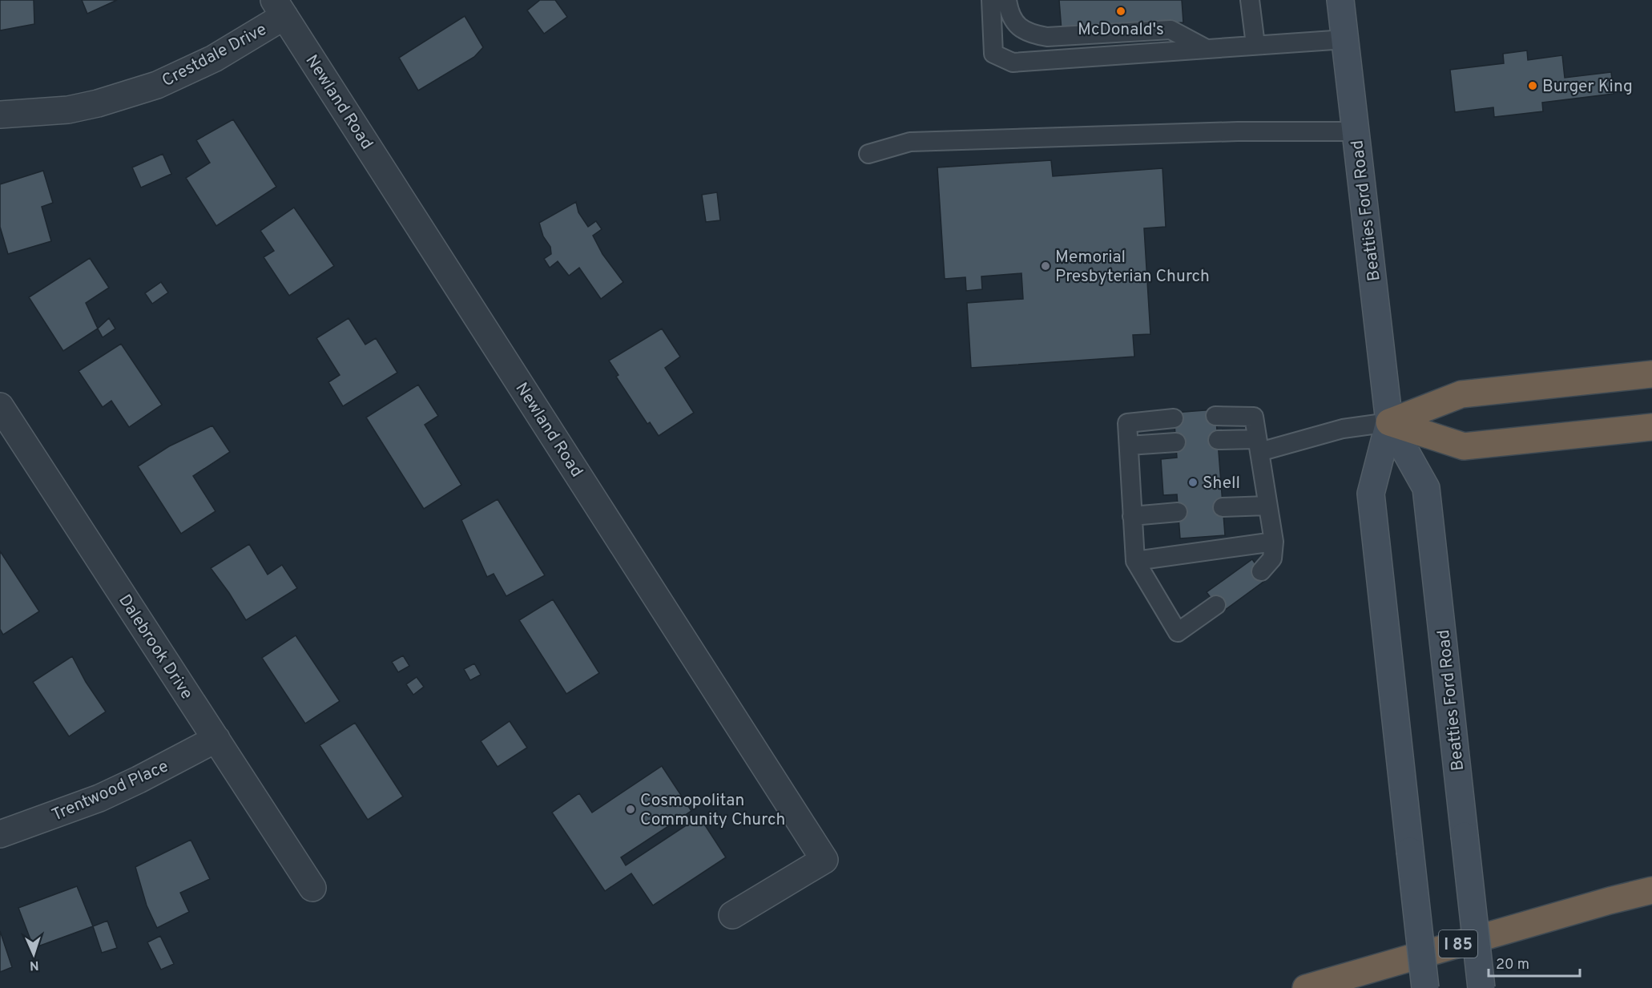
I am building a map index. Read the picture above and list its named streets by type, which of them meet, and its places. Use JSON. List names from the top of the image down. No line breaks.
{"streets":{"highway":["I 85"],"main road":["Beatties Ford Road"],"street":["Crestdale Drive","Newland Road","Dalebrook Drive","Trentwood Place"]},"crossings":[["Crestdale Drive","Newland Road"],["Dalebrook Drive","Trentwood Place"]],"places":["McDonald's","Burger King","Memorial Presbyterian Church","Shell","Cosmopolitan Community Church"],"scale_bar":"20 m","north":"bottom"}
